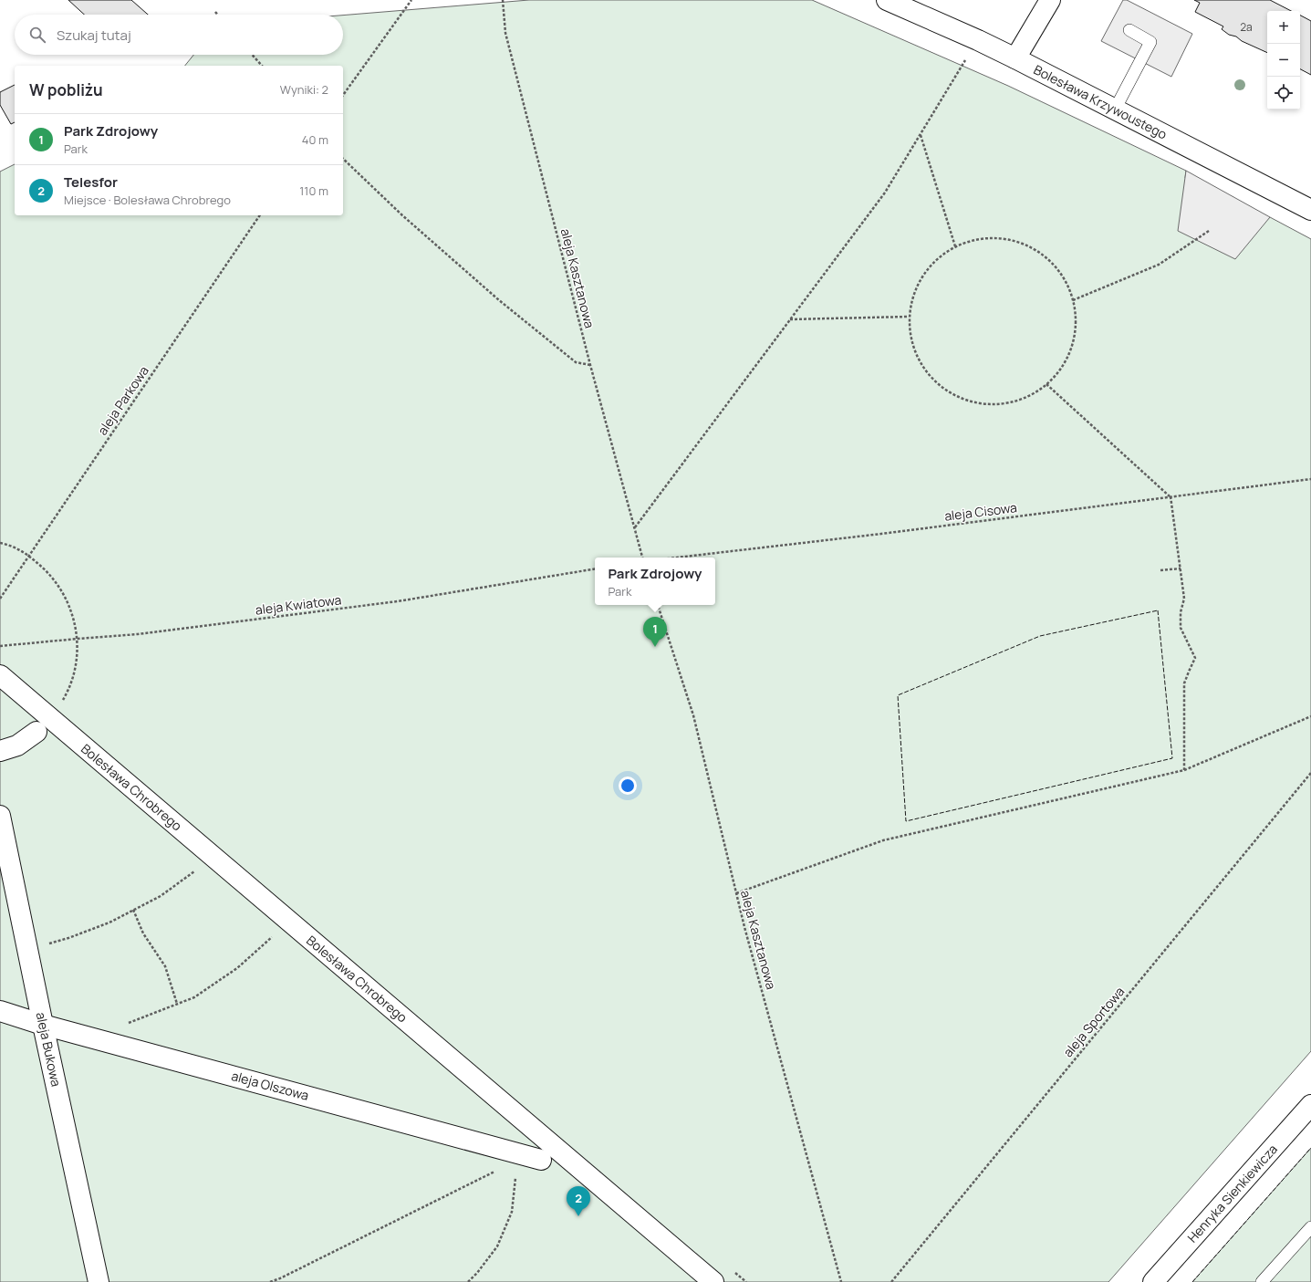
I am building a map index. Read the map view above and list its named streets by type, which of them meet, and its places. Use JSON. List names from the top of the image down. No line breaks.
{"streets":{"street":["Bolesława Krzywoustego","Bolesława Chrobrego","aleja Bukowa","aleja Olszowa","Henryka Sienkiewicza"],"path":["aleja Kasztanowa","aleja Parkowa","aleja Cisowa","aleja Kwiatowa","aleja Sportowa"]},"crossings":[["aleja Bukowa","aleja Olszowa"]],"house_numbers":["2a"],"page":{"map_buttons":["+","−"],"search":"Szukaj tutaj","heading":["W pobliżu","Wyniki: 2"],"list":[{"mark":"1","name":"Park Zdrojowy","note":"Park","value":"40 m"},{"mark":"2","name":"Telesfor","note":"Miejsce · Bolesława Chrobrego","value":"110 m"}],"popup":["Park Zdrojowy","Park"],"pins":["1","2"]}}
